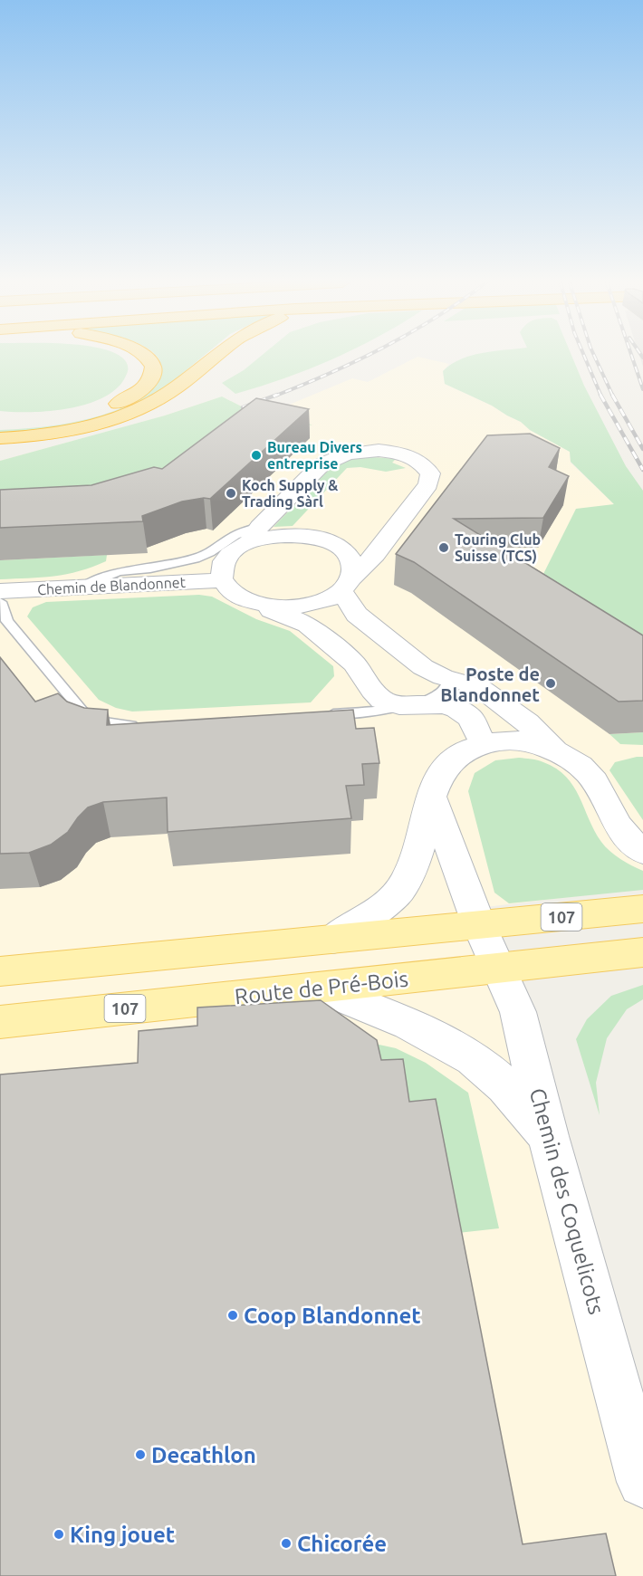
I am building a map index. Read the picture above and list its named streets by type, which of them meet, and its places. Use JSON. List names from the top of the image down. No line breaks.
{"streets":{"main road":["107","Route de Pré-Bois"],"street":["Chemin de Blandonnet","Chemin des Coquelicots"]},"crossings":[["107","Chemin des Coquelicots"],["Route de Pré-Bois","Chemin des Coquelicots"]],"places":["Bureau Divers entreprise","Koch Supply & Trading Sàrl","Touring Club Suisse (TCS)","Poste de Blandonnet","Coop Blandonnet","Decathlon","King jouet","Chicorée"]}
